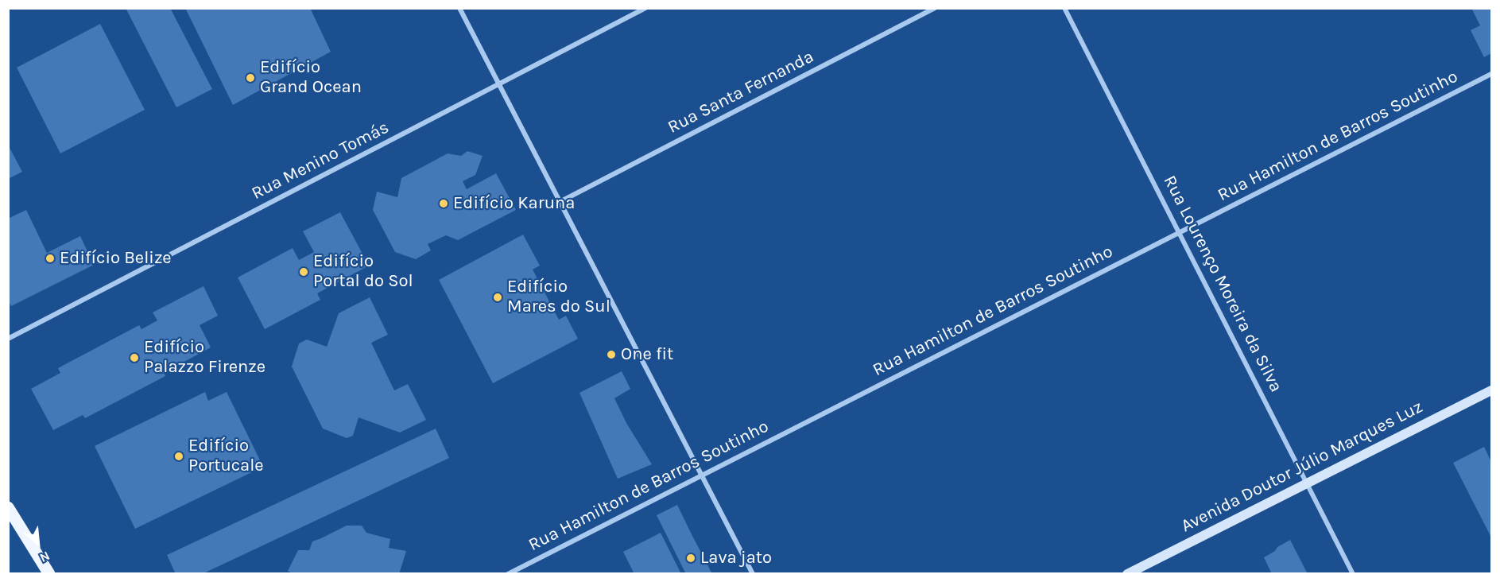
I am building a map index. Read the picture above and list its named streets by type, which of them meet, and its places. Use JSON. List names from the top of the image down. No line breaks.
{"streets":{"street":["Rua Santa Fernanda","Rua Hamilton de Barros Soutinho","Rua Menino Tomás","Rua Lourenço Moreira da Silva","Avenida Doutor Júlio Marques Luz"]},"crossings":[["Rua Hamilton de Barros Soutinho","Rua Lourenço Moreira da Silva"],["Rua Lourenço Moreira da Silva","Avenida Doutor Júlio Marques Luz"]],"places":["Edifício Grand Ocean","Edifício Karuna","Edifício Belize","Edifício Portal do Sol","Edifício Mares do Sul","One fit","Edifício Palazzo Firenze","Edifício Portucale","Lava jato"],"north":"bottom right"}
